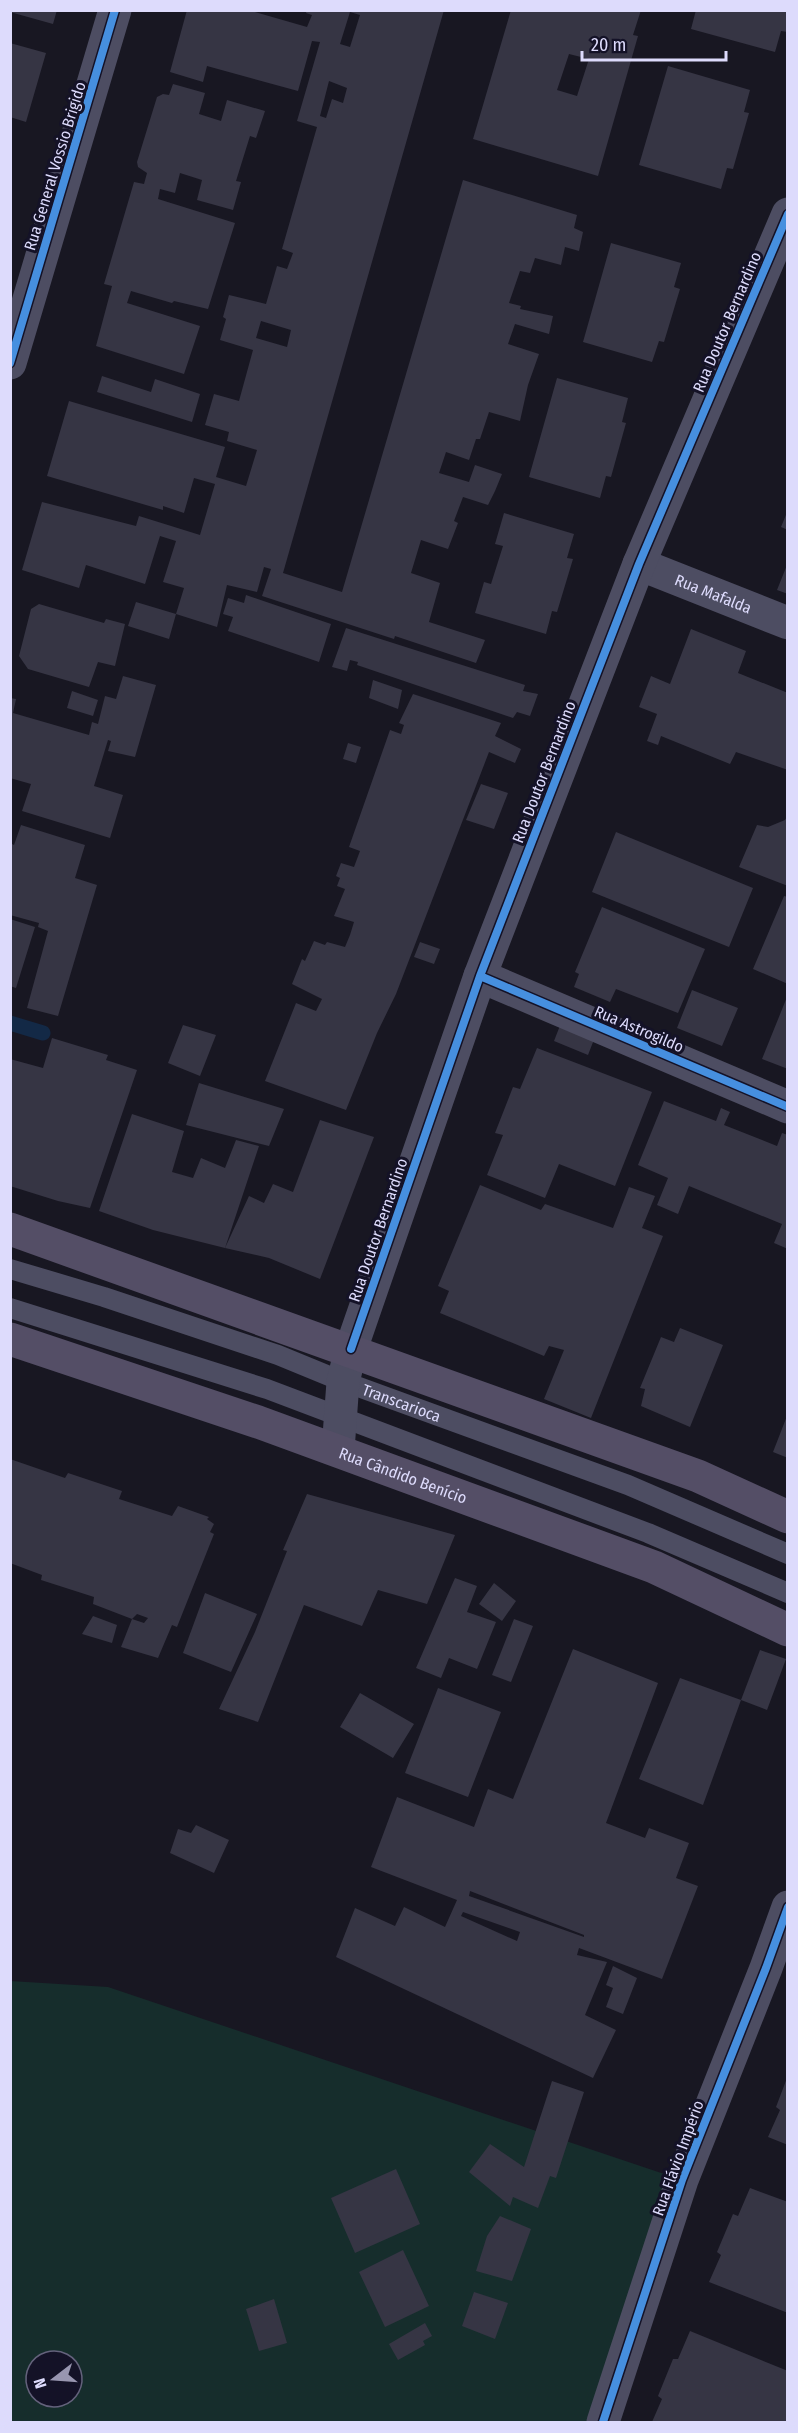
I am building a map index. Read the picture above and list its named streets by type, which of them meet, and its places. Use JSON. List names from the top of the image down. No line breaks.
{"streets":{"main road":["Rua Cândido Benício"],"street":["Rua General Vossio Brigido","Rua Doutor Bernardino","Rua Mafalda","Rua Astrogildo","Rua Flávio Império"],"lane":["Transcarioca"]},"crossings":[["Rua Doutor Bernardino","Rua Mafalda"],["Rua Doutor Bernardino","Rua Astrogildo"],["Rua Doutor Bernardino","Transcarioca"],["Rua Doutor Bernardino","Rua Cândido Benício"]],"scale_bar":"20 m","north":"left"}
